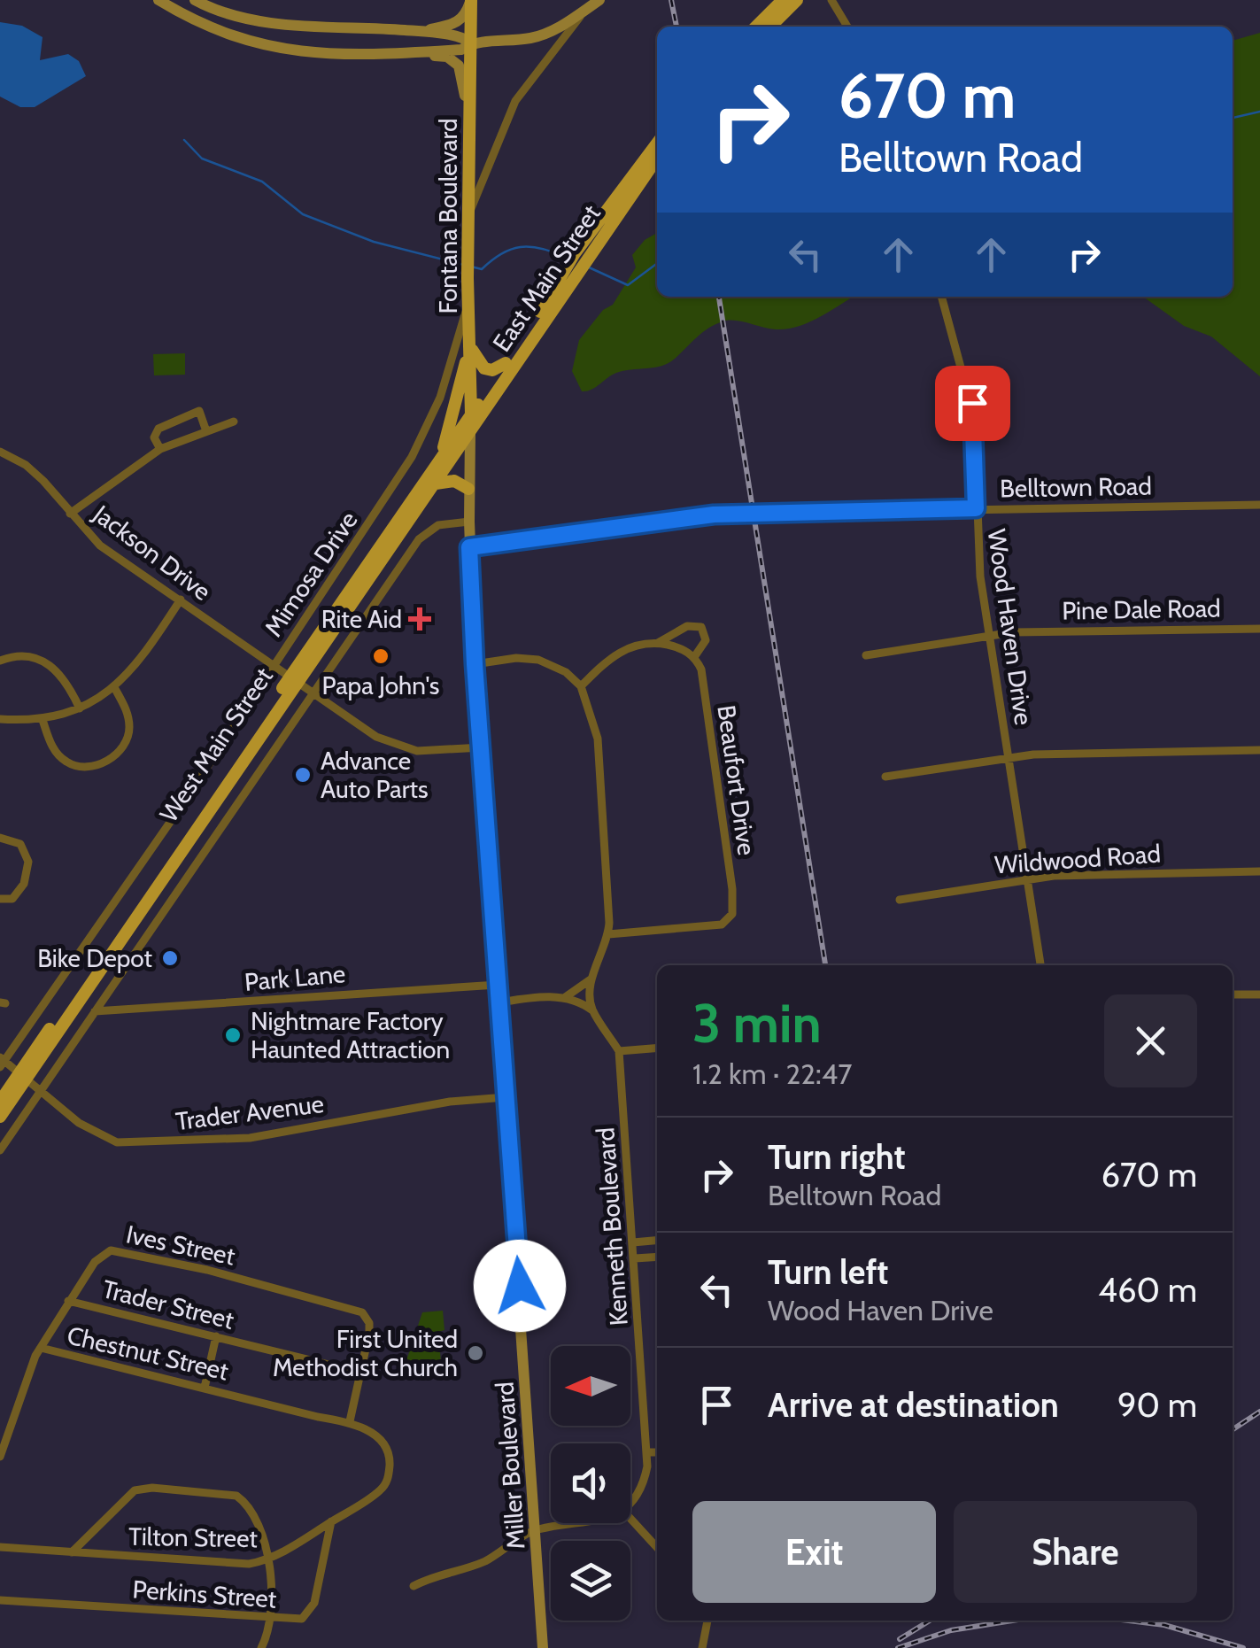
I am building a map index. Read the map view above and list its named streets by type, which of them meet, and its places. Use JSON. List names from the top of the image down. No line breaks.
{"streets":{"main road":["Fontana Boulevard","East Main Street","West Main Street"],"street":["Belltown Road","Jackson Drive","Mimosa Drive","Pine Dale Road","Wood Haven Drive","Beaufort Drive","Wildwood Road","Park Lane","Trader Avenue","Kenneth Boulevard","Ives Street","Trader Street","Chestnut Street","Miller Boulevard","Tilton Street","Perkins Street"]},"crossings":[["Fontana Boulevard","East Main Street"],["Fontana Boulevard","Mimosa Drive"],["Fontana Boulevard","West Main Street"],["Fontana Boulevard","Miller Boulevard"],["East Main Street","West Main Street"],["East Main Street","Miller Boulevard"],["Belltown Road","Wood Haven Drive"],["Belltown Road","Miller Boulevard"],["Jackson Drive","Mimosa Drive"],["Jackson Drive","West Main Street"],["Jackson Drive","Miller Boulevard"],["Mimosa Drive","Trader Avenue"],["Pine Dale Road","Wood Haven Drive"],["Wood Haven Drive","Wildwood Road"],["West Main Street","Trader Avenue"],["West Main Street","Miller Boulevard"],["Beaufort Drive","Kenneth Boulevard"],["Park Lane","Miller Boulevard"],["Trader Avenue","Miller Boulevard"],["Ives Street","Trader Street"],["Ives Street","Chestnut Street"],["Ives Street","Tilton Street"],["Chestnut Street","Tilton Street"],["Tilton Street","Perkins Street"]],"places":{"health":["Rite Aid"],"other":["Papa John's","Advance Auto Parts","Bike Depot","Nightmare Factory Haunted Attraction","First United Methodist Church"]},"north":"left","page":{"turn":["670 m","Belltown Road"],"heading":["3 min","1.2 km · 22:47"],"list":[{"name":"Turn right","note":"Belltown Road","value":"670 m"},{"name":"Turn left","note":"Wood Haven Drive","value":"460 m"},{"name":"Arrive at destination","value":"90 m"}],"buttons":["Exit","Share"]}}
